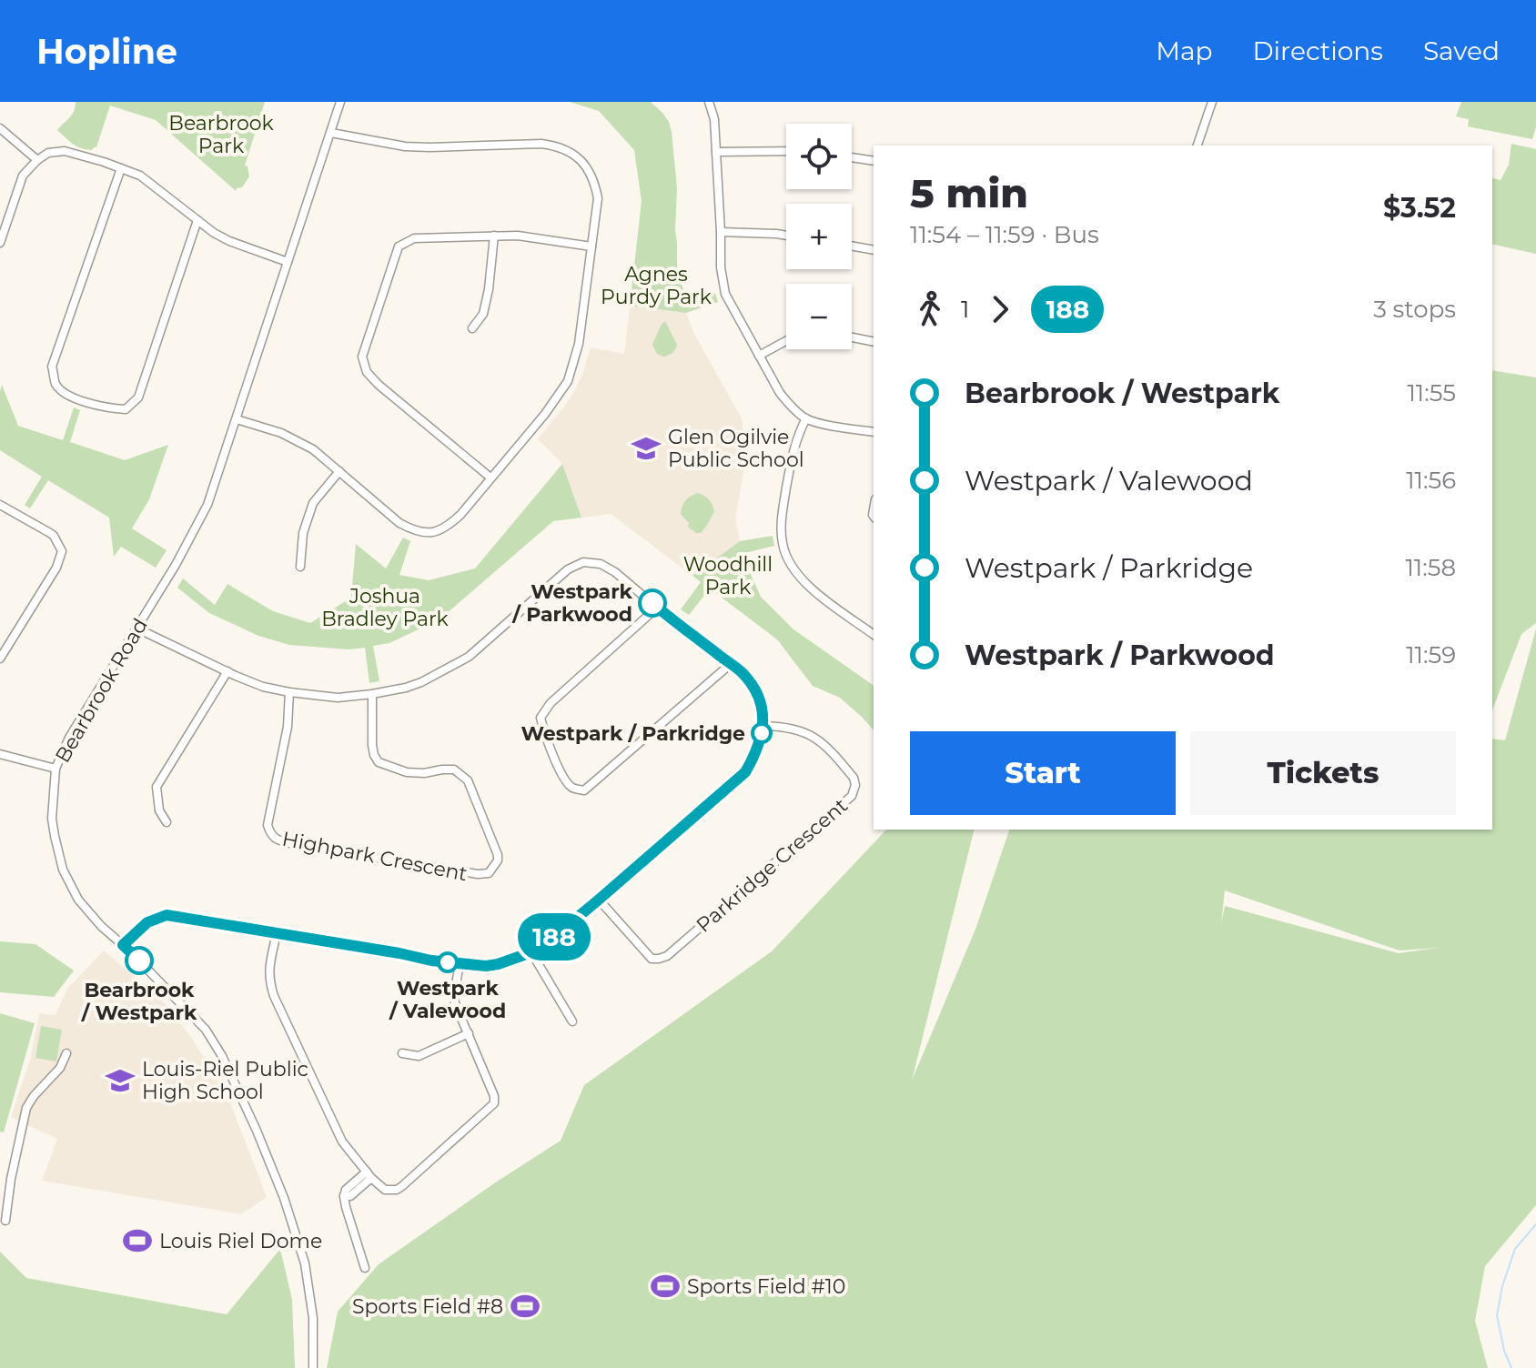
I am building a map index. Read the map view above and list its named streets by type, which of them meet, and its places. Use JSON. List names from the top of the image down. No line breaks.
{"streets":{"street":["Bearbrook Road","Highpark Crescent","Parkridge Crescent"]},"parks":["Bearbrook Park","Agnes Purdy Park","Woodhill Park","Joshua Bradley Park"],"places":{"school or university":["Glen Ogilvie Public School","Louis-Riel Public High School"],"other":["Westpark / Parkwood","Westpark / Parkridge","Bearbrook / Westpark","Westpark / Valewood"],"sports":["Louis Riel Dome","Sports Field #10","Sports Field #8"]},"lines":["bus line 188"],"page":{"header":"Hopline","nav":["Map","Directions","Saved"],"on_map":"188","map_buttons":["+","−"],"heading":["5 min","11:54 – 11:59 · Bus","$3.52"],"legs":["1","188","3 stops"],"list":[{"name":"Bearbrook / Westpark","value":"11:55"},{"name":"Westpark / Valewood","value":"11:56"},{"name":"Westpark / Parkridge","value":"11:58"},{"name":"Westpark / Parkwood","value":"11:59"}],"buttons":["Start","Tickets"]}}
